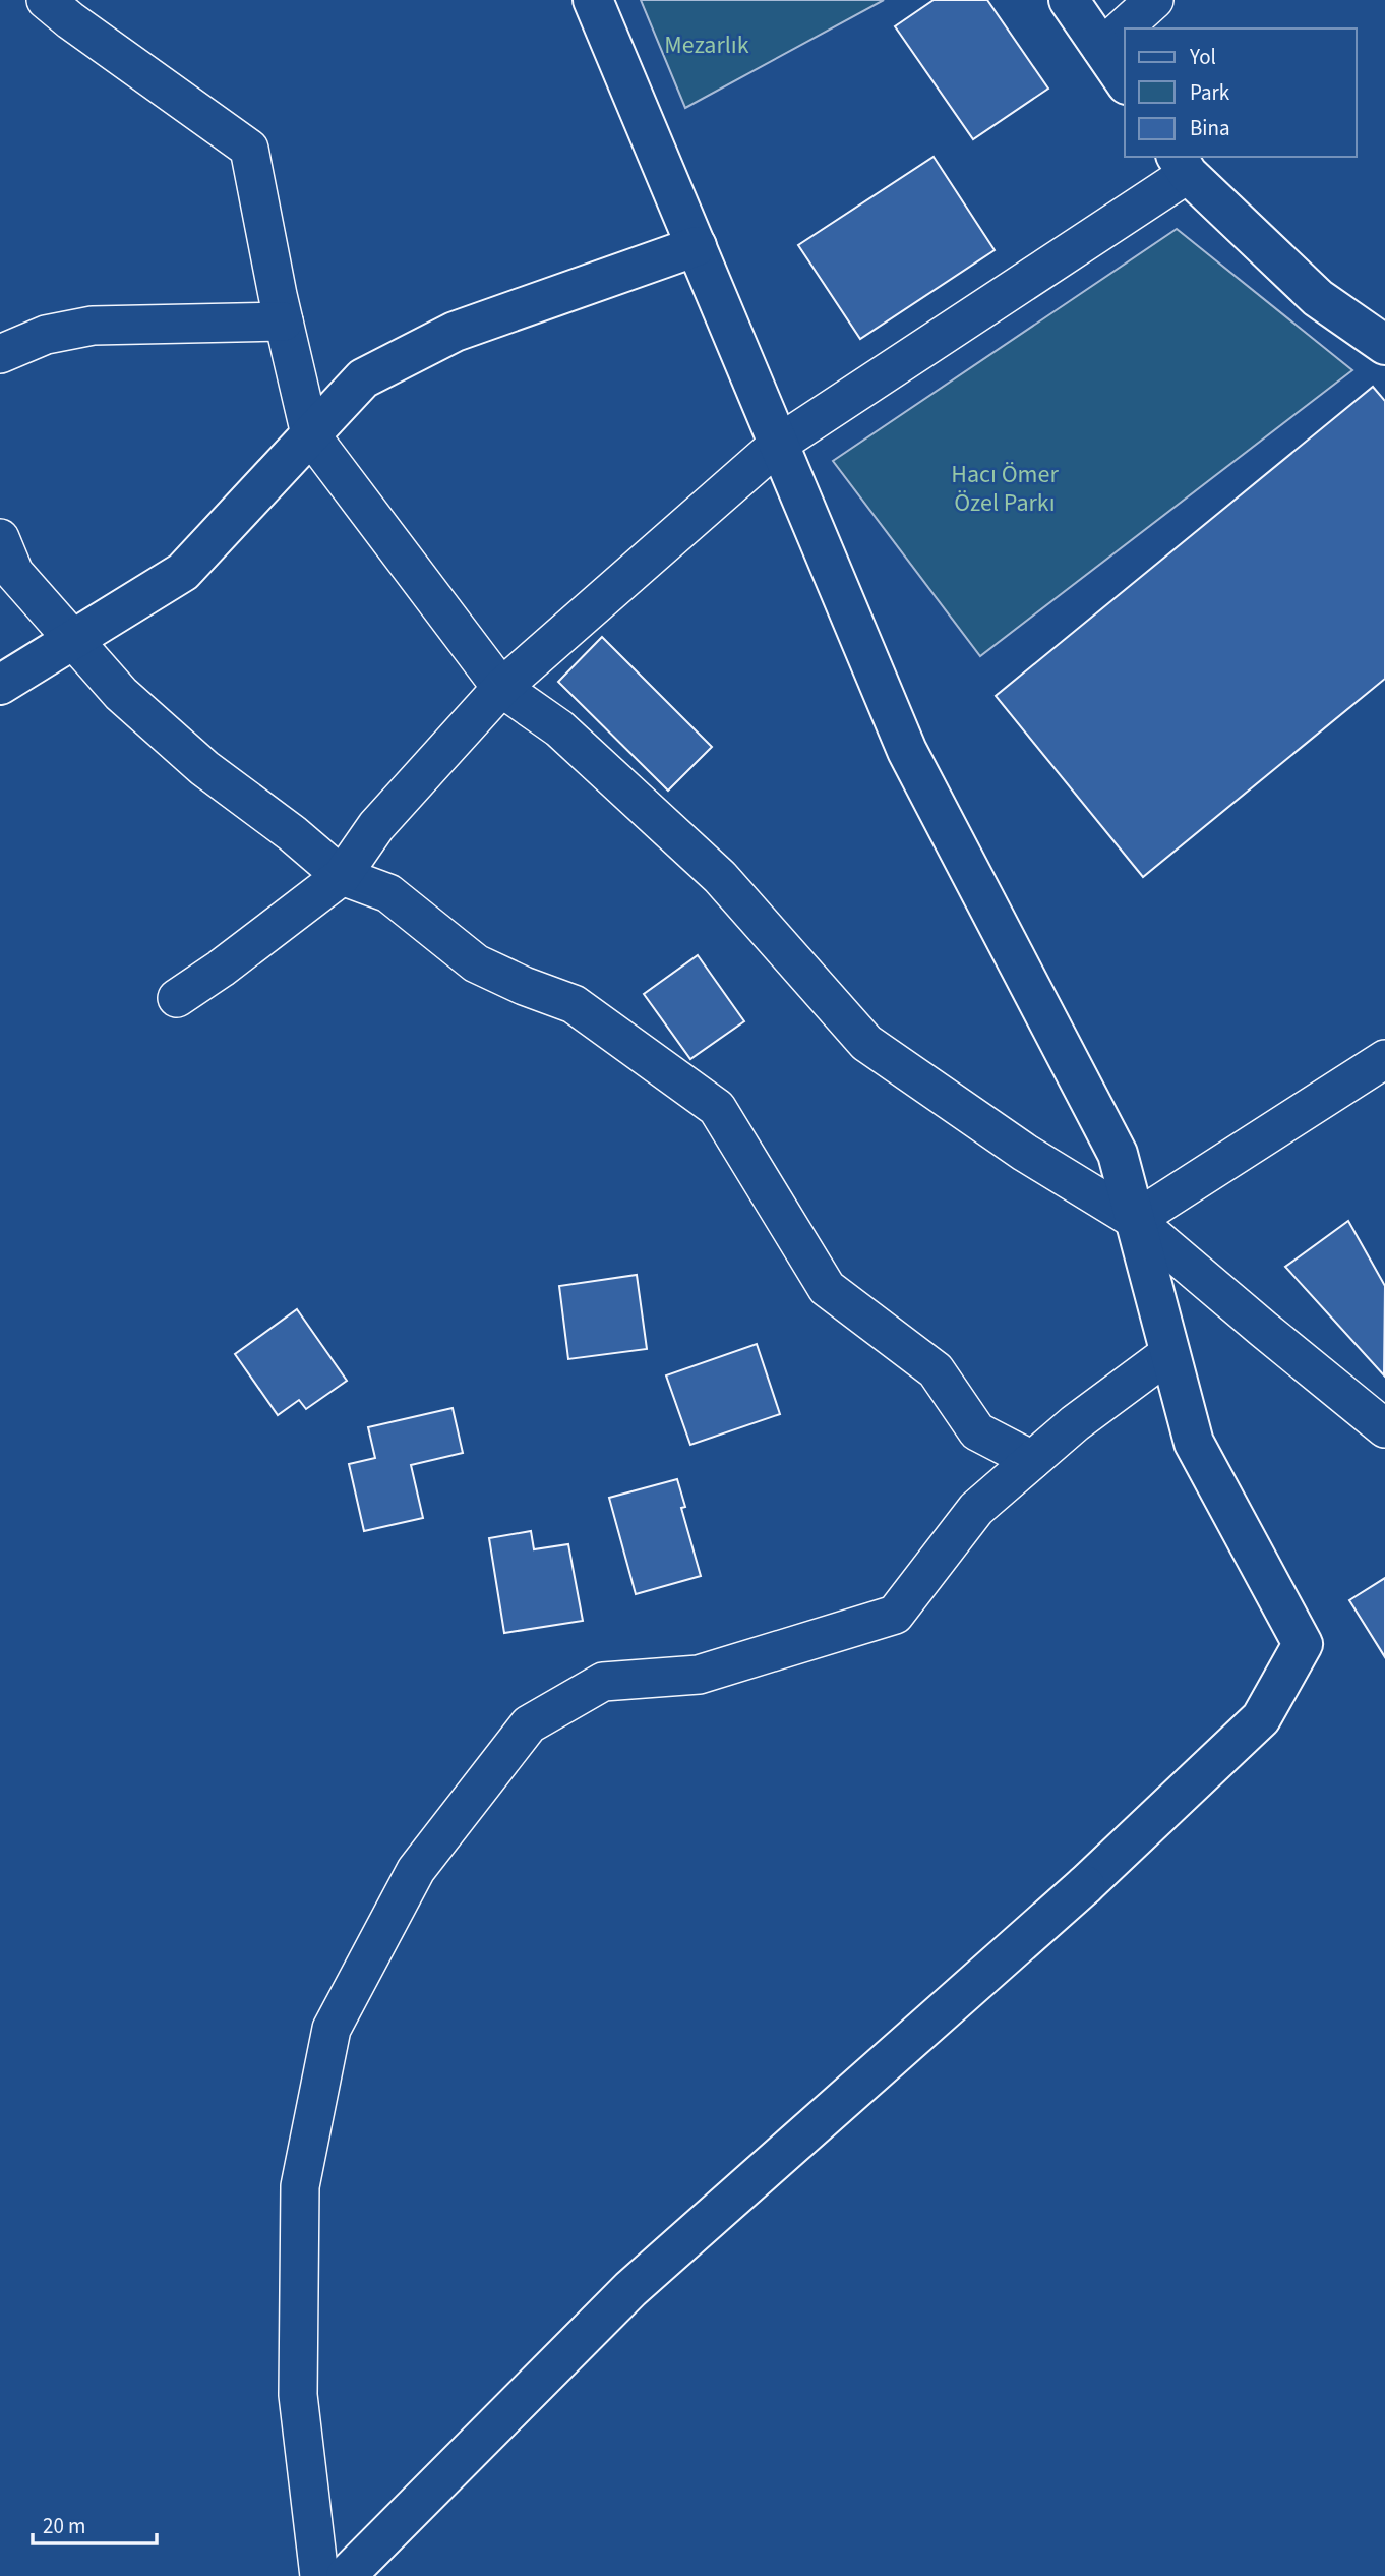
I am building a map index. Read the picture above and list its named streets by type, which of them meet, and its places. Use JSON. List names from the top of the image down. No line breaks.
{"parks":["Mezarlık","Hacı Ömer Özel Parkı"],"legend":["Yol","Park","Bina"],"scale_bar":"20 m"}
